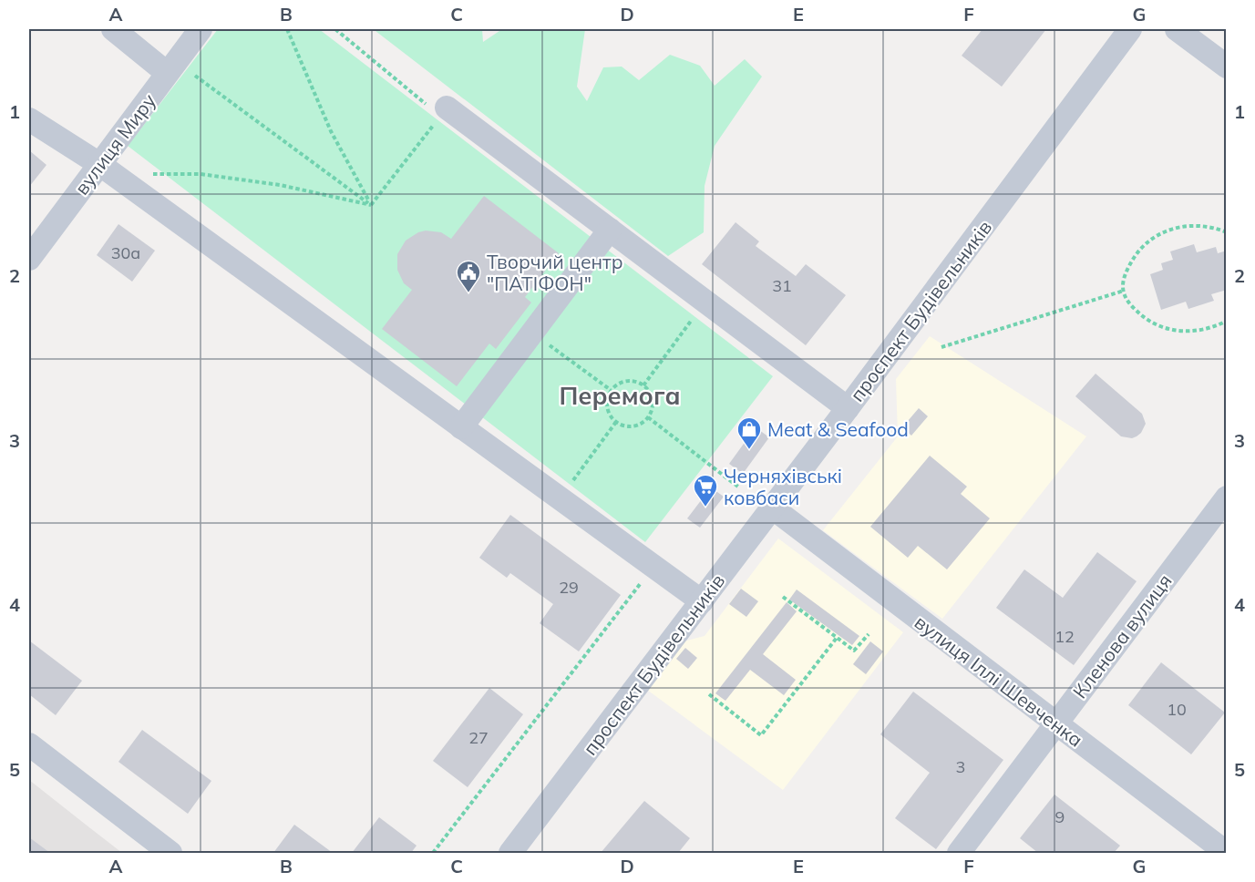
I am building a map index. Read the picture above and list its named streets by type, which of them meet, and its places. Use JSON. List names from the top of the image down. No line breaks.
{"streets":{"street":["вулиця Миру","проспект Будівельників","Кленова вулиця","вулиця Іллі Шевченка"]},"crossings":[["проспект Будівельників","вулиця Іллі Шевченка"],["Кленова вулиця","вулиця Іллі Шевченка"]],"districts":["Перемога"],"places":{"public building":["Творчий центр \"ПАТІФОН\""],"shop":["Meat & Seafood"],"supermarket":["Черняхівські ковбаси"]},"house_numbers":["30а","31","29","12","10","27","3","9"],"grid":{"columns":["A","B","C","D","E","F","G"],"rows":["1","2","3","4","5"]}}
